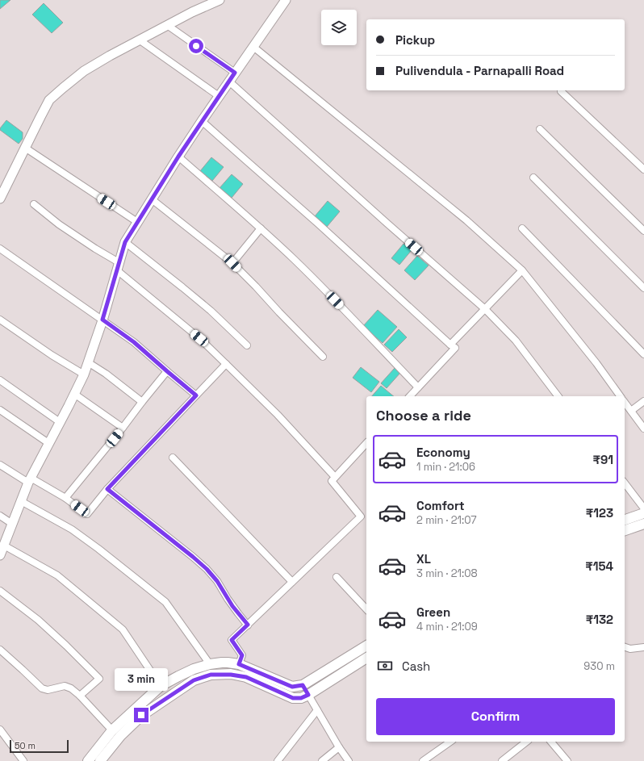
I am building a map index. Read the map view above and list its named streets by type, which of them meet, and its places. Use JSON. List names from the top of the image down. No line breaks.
{"scale_bar":"50 m","page":{"banner":["Pickup","Pulivendula - Parnapalli Road"],"heading":"Choose a ride","list":[{"name":"Economy","note":"1 min · 21:06","value":"₹91"},{"name":"Comfort","note":"2 min · 21:07","value":"₹123"},{"name":"XL","note":"3 min · 21:08","value":"₹154"},{"name":"Green","note":"4 min · 21:09","value":"₹132"}],"pay":["Cash","930 m"],"bubble":"3 min","buttons":"Confirm","scale":"50 m"}}
